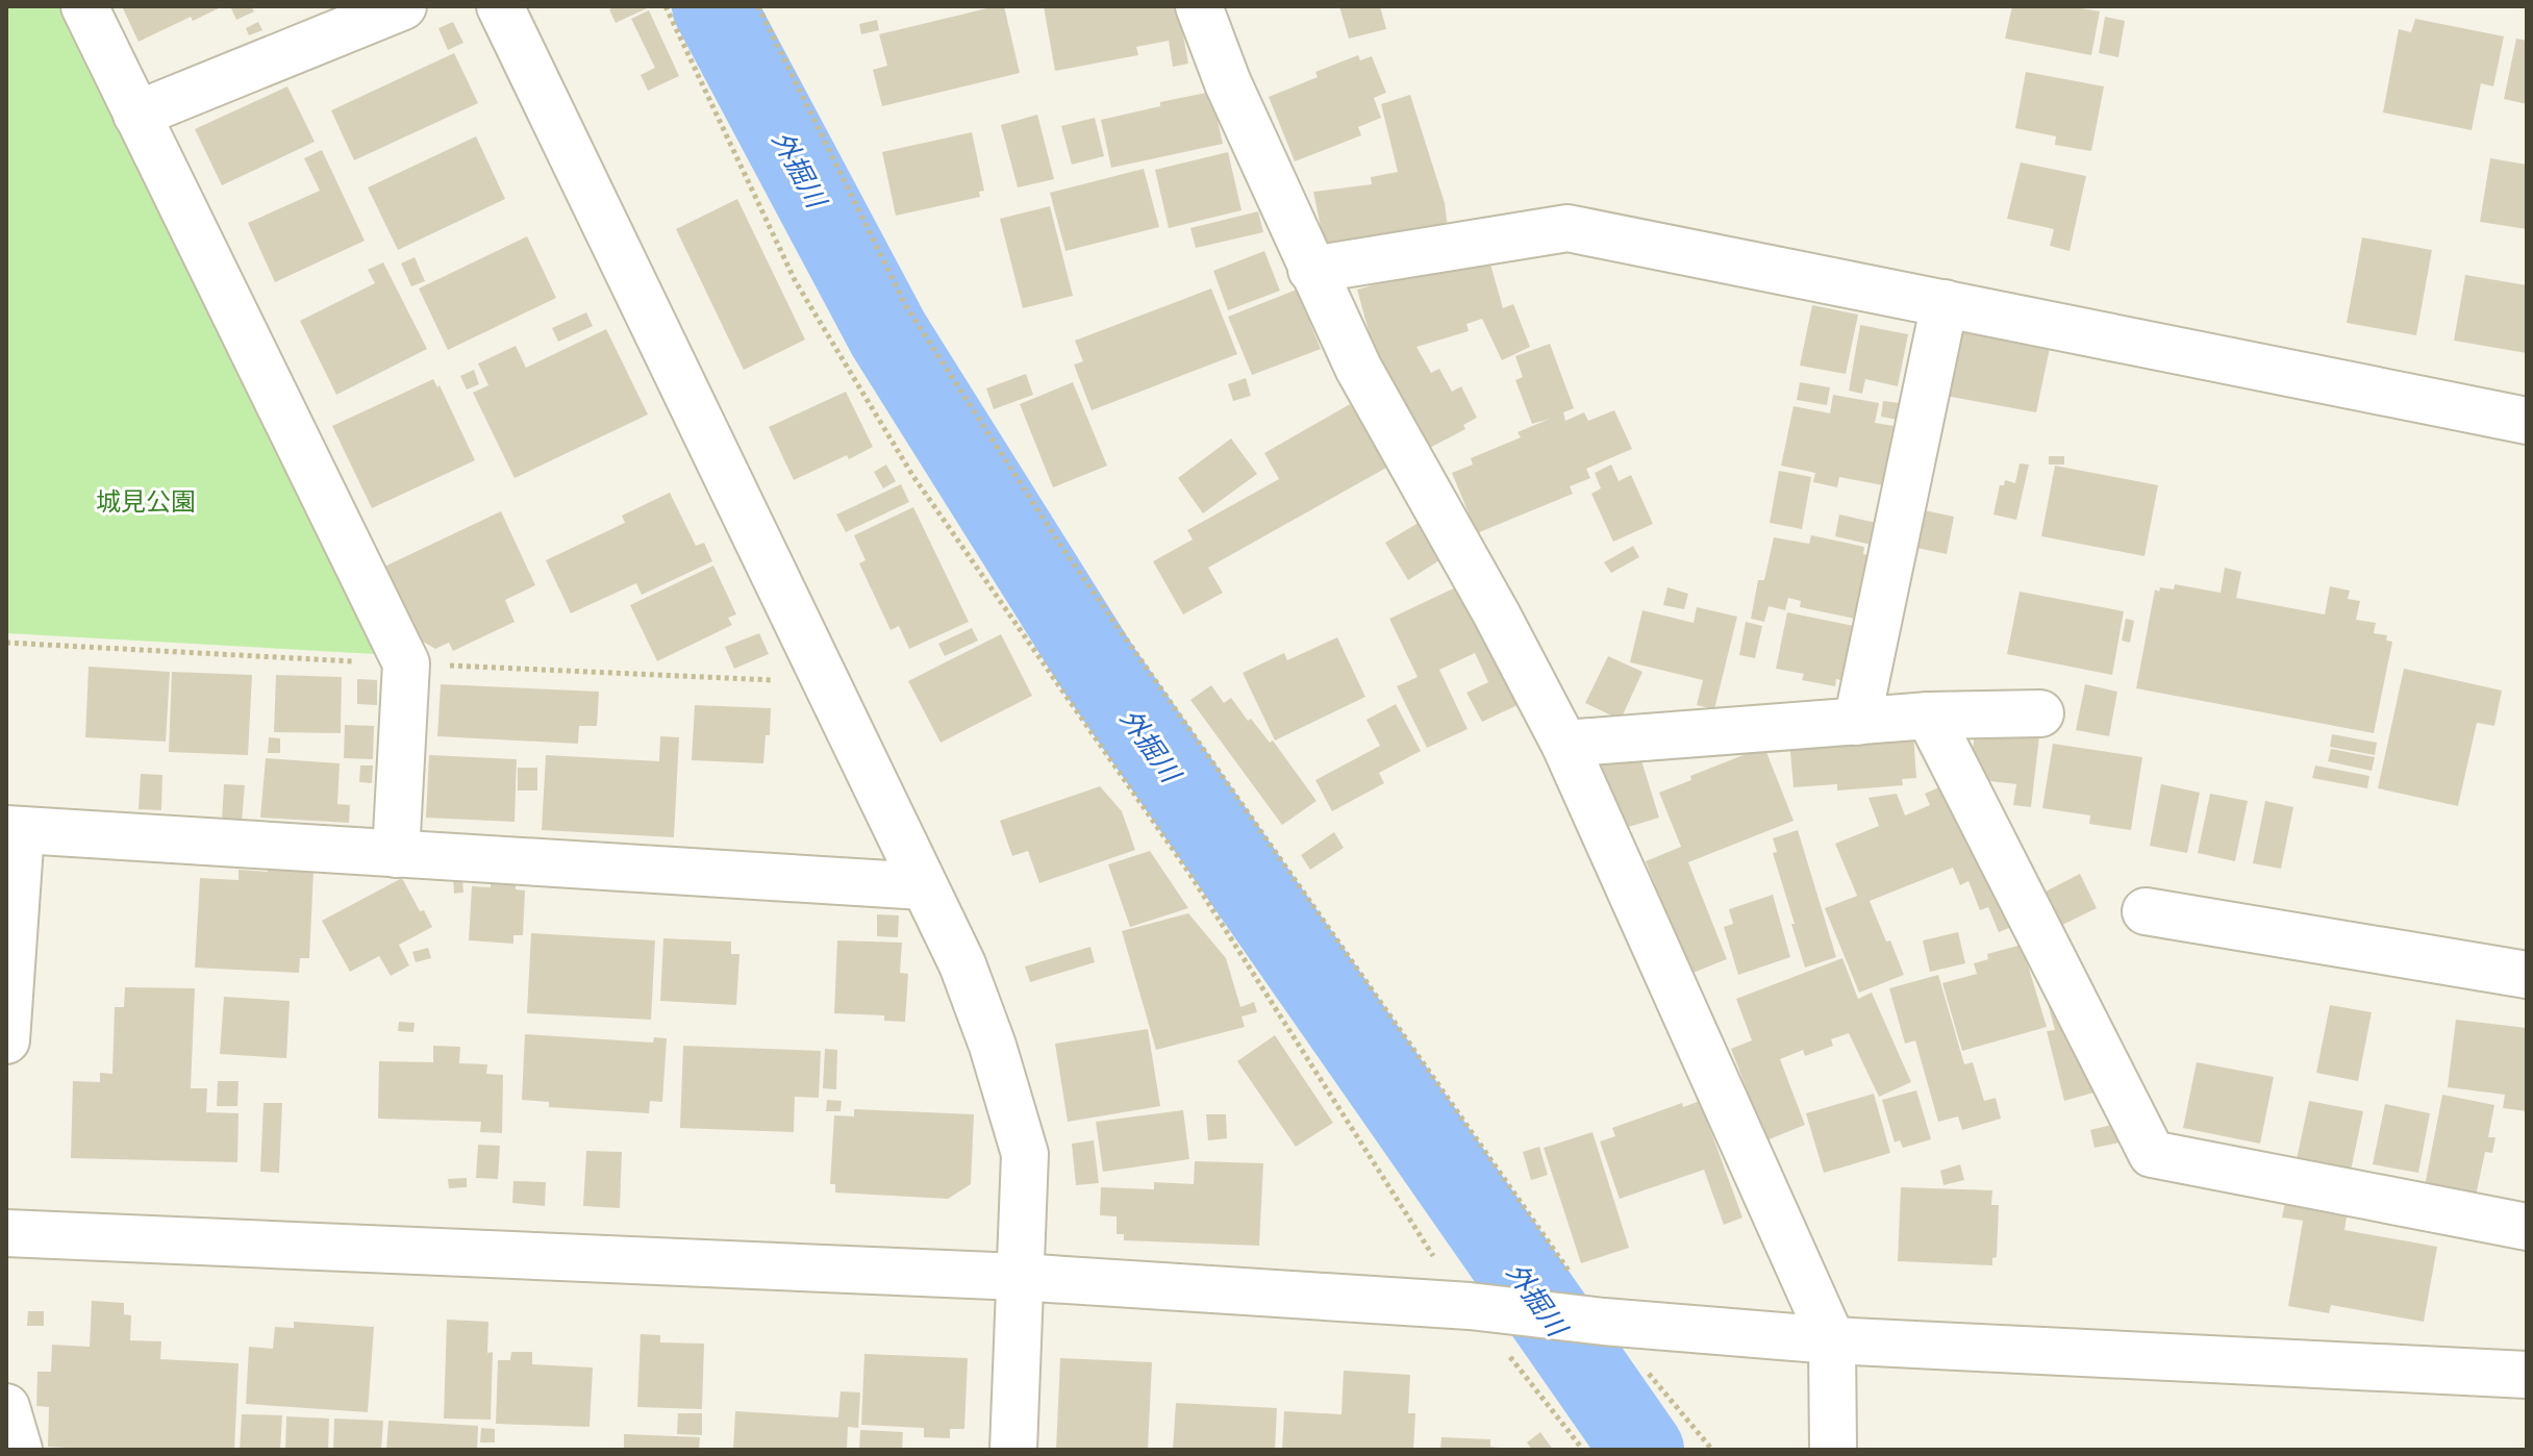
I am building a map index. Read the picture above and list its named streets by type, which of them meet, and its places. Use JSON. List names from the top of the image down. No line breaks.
{"water":["外掘川"],"parks":["城見公園"]}
